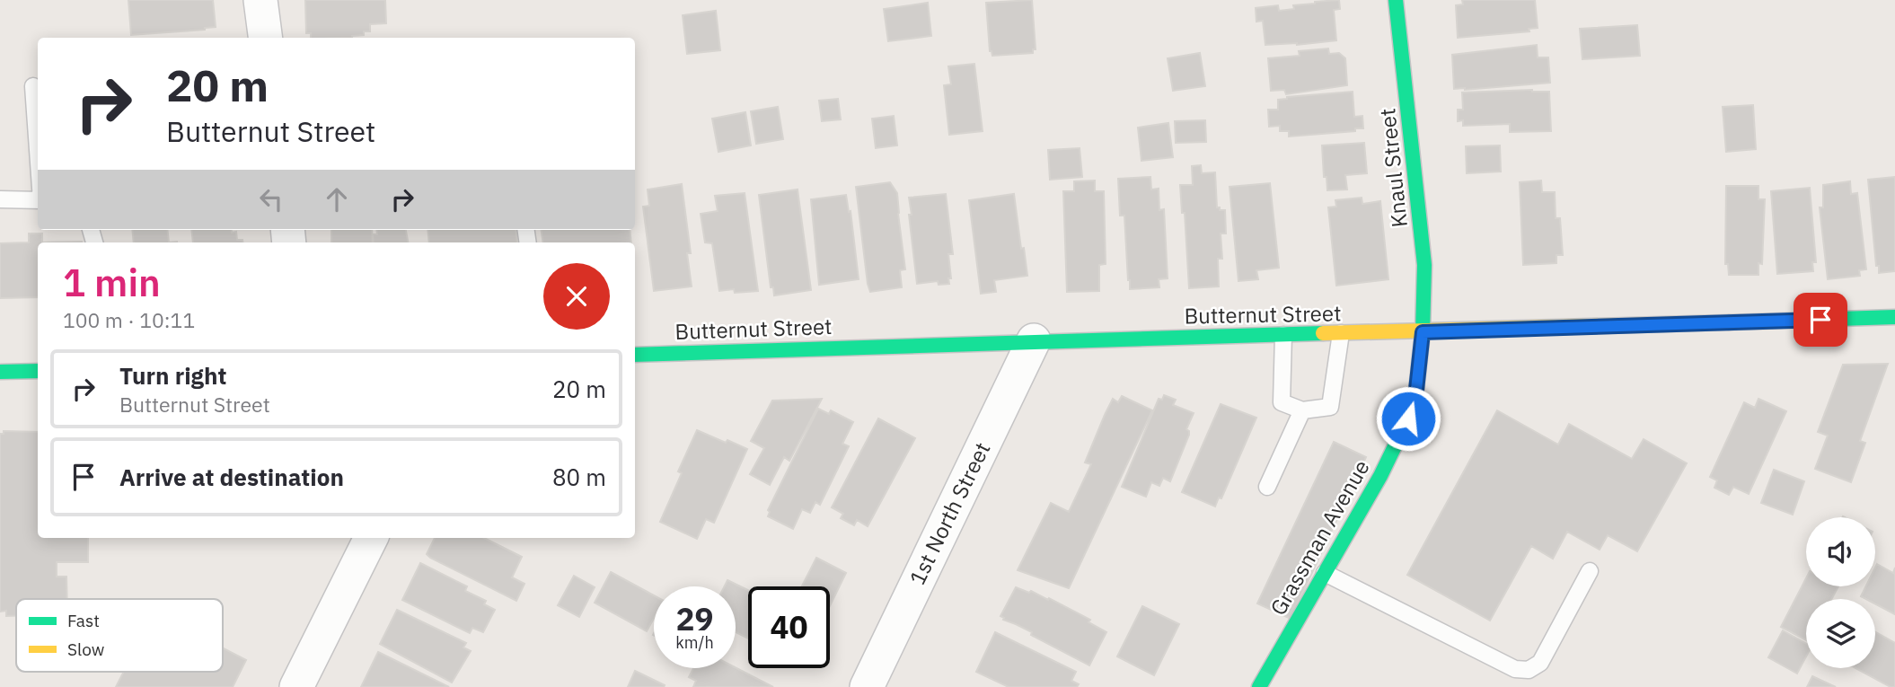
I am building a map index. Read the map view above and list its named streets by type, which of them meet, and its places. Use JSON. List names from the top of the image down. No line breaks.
{"streets":{"street":["Knaul Street","Butternut Street","1st North Street","Grassman Avenue"]},"crossings":[["Knaul Street","Butternut Street"],["Knaul Street","Grassman Avenue"],["Butternut Street","1st North Street"],["Butternut Street","Grassman Avenue"]],"legend":["Fast","Slow"],"page":{"turn":["20 m","Butternut Street"],"heading":["1 min","100 m · 10:11"],"list":[{"name":"Turn right","note":"Butternut Street","value":"20 m"},{"name":"Arrive at destination","value":"80 m"}],"speed":"29 km/h","limit":"40"}}
